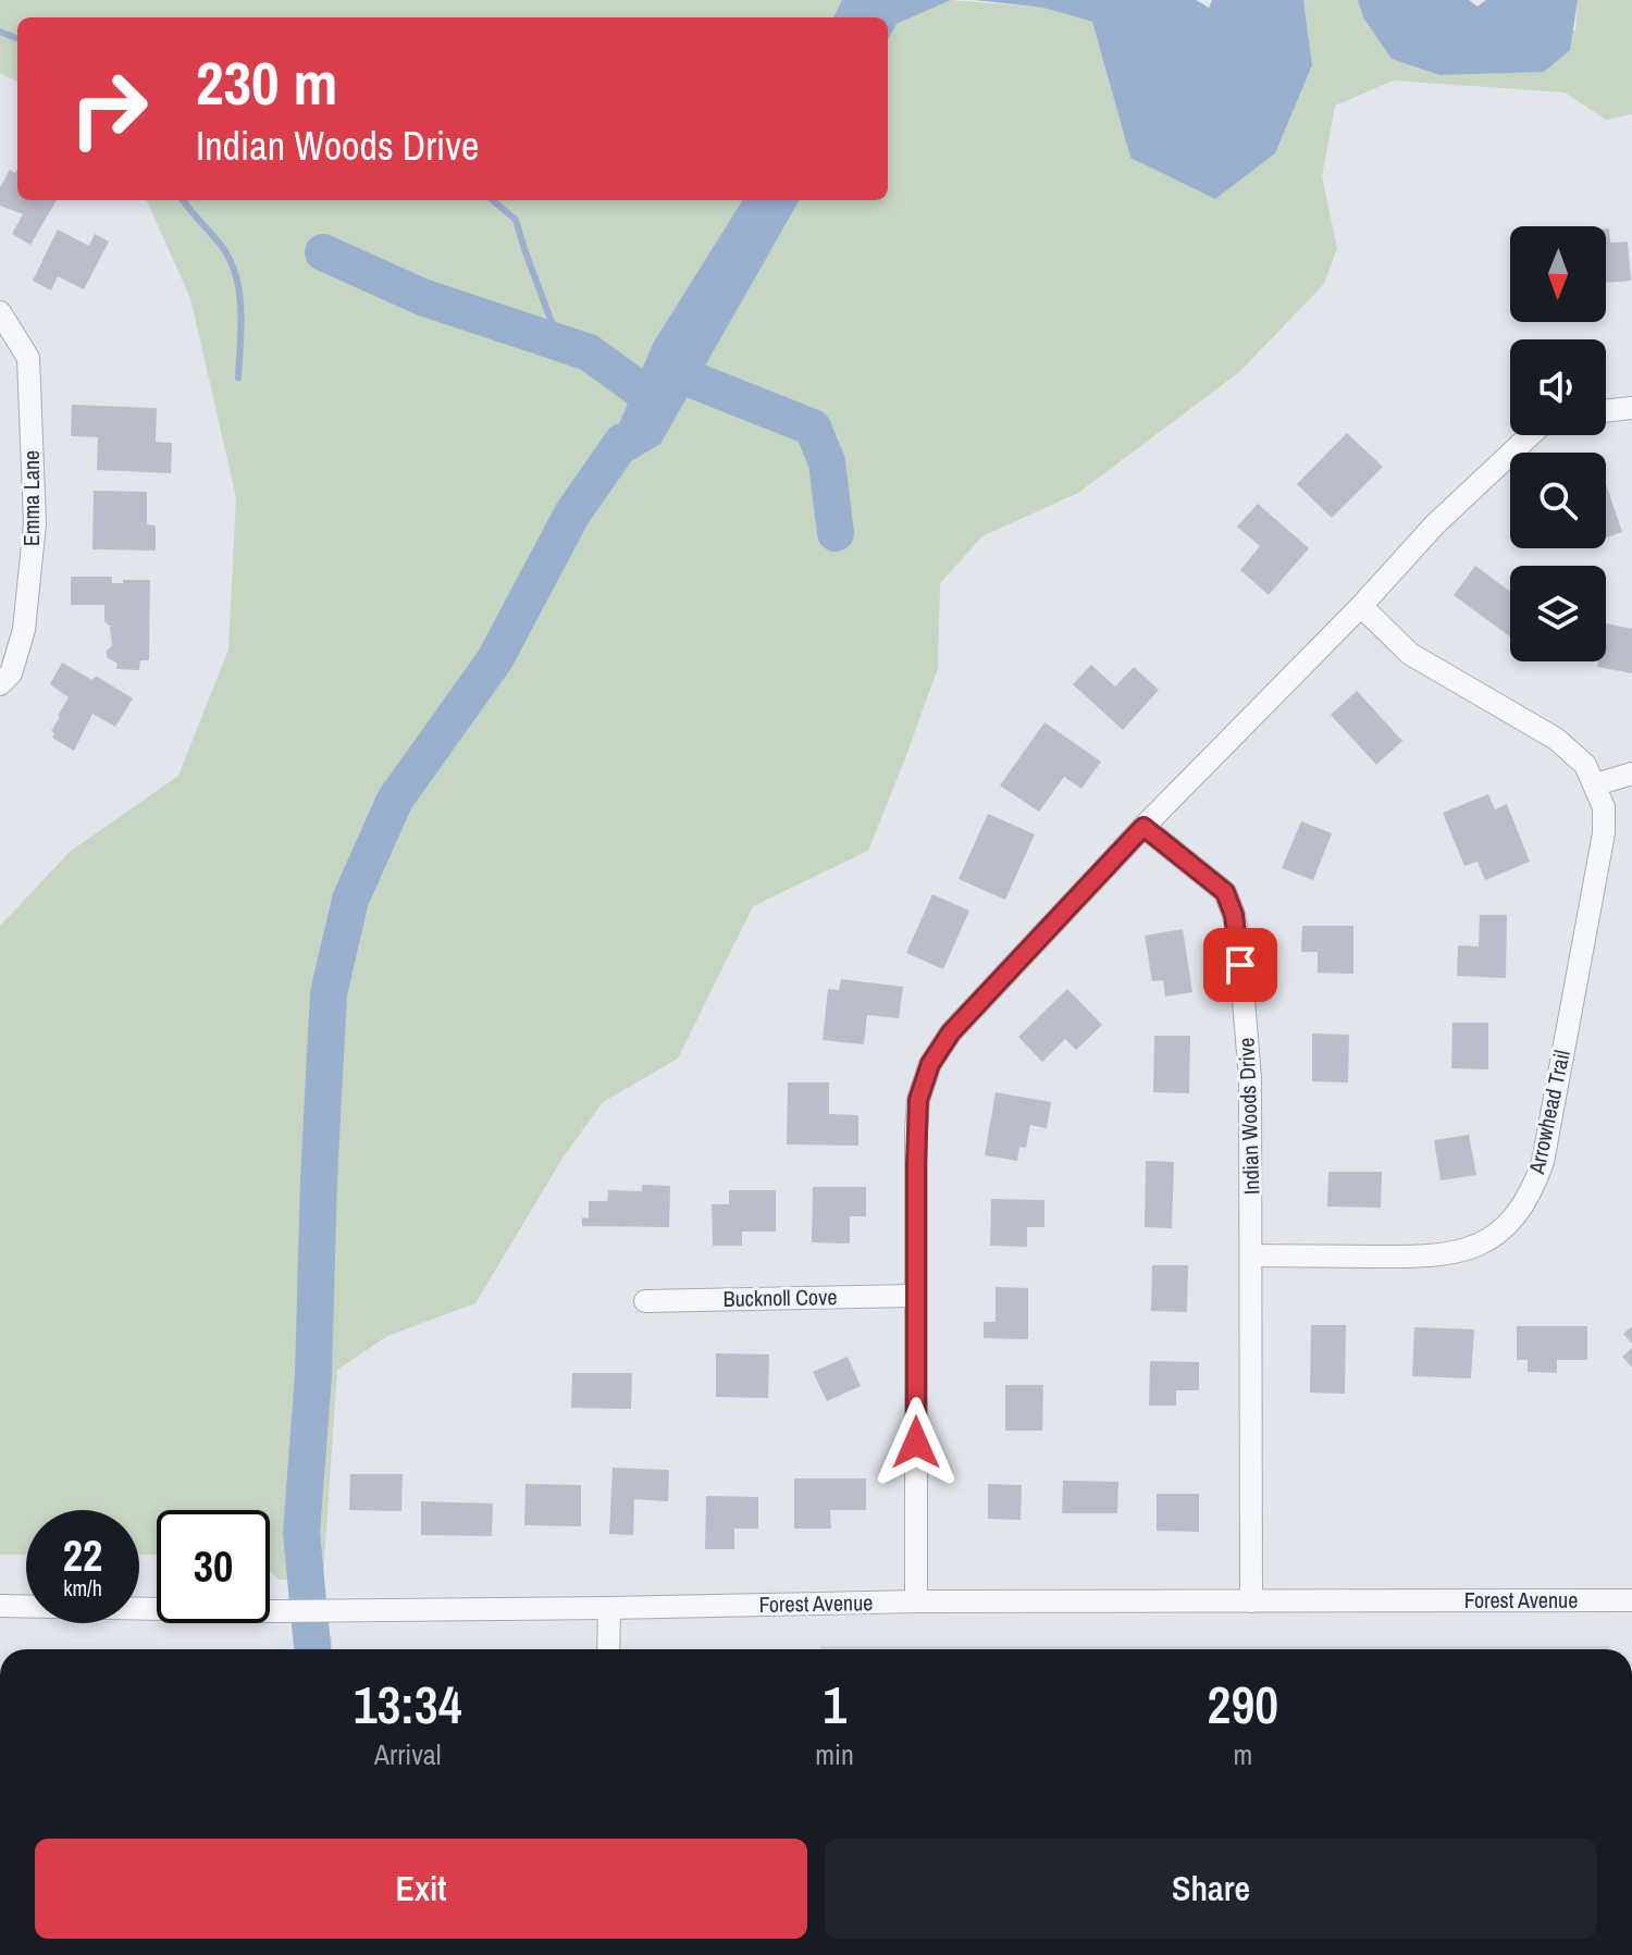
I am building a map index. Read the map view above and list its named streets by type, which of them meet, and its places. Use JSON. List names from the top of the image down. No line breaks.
{"streets":{"street":["Emma Lane","Arrowhead Trail","Indian Woods Drive","Bucknoll Cove","Forest Avenue"]},"crossings":[["Arrowhead Trail","Indian Woods Drive"],["Indian Woods Drive","Forest Avenue"]],"north":"bottom","page":{"turn":["230 m","Indian Woods Drive"],"speed":"22 km/h","limit":"30","eta":["13:34","Arrival","1","min","290","m"],"buttons":["Exit","Share"]}}
